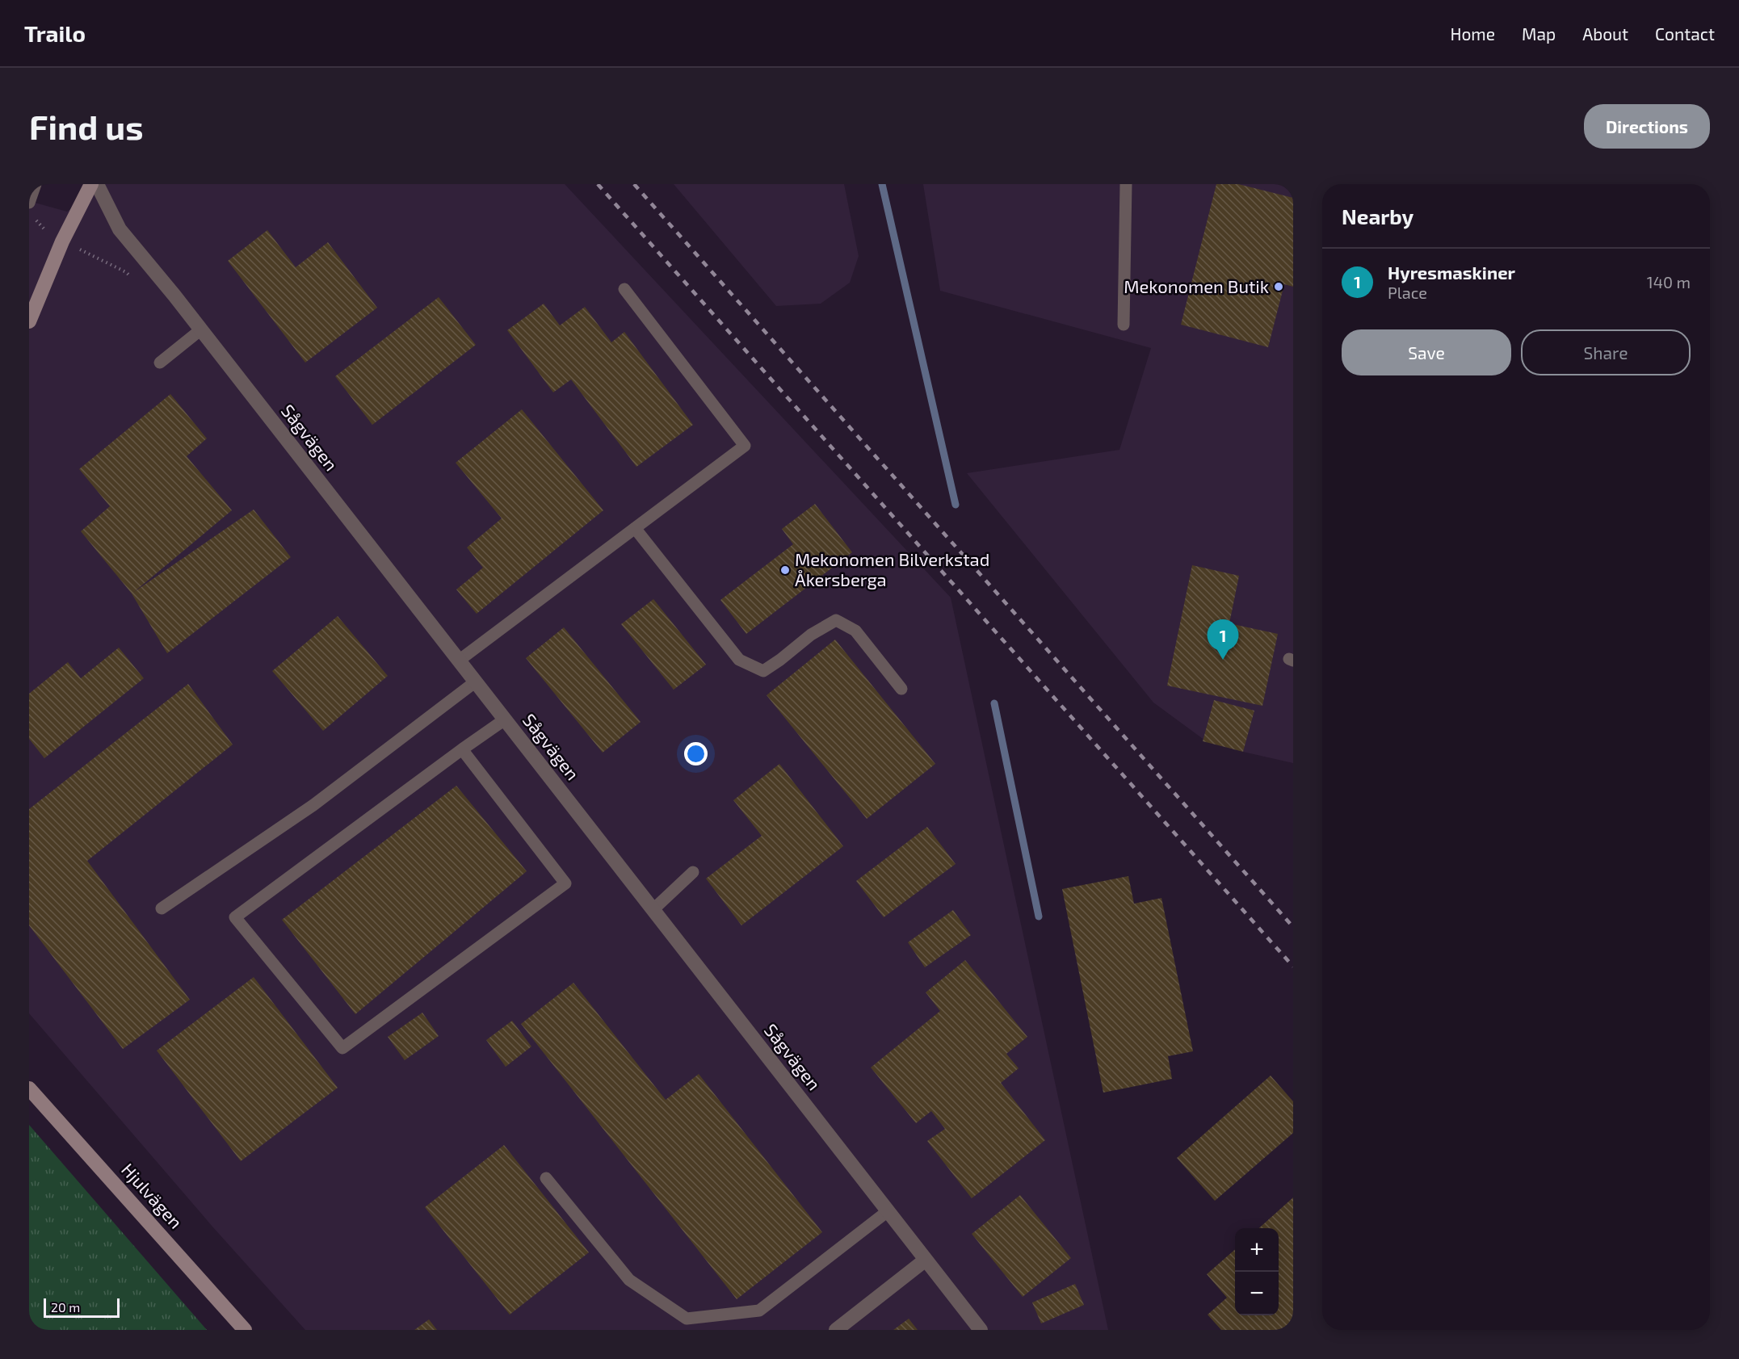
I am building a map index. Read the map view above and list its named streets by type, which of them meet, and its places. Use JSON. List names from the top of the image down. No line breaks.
{"streets":{"street":["Sågvägen","Hjulvägen"]},"places":["Mekonomen Butik","Mekonomen Bilverkstad Åkersberga"],"scale_bar":"20 m","page":{"header":"Trailo","nav":["Home","Map","About","Contact"],"buttons":["Directions",["Save","Share"]],"title":"Find us","heading":"Nearby","list":[{"mark":"1","name":"Hyresmaskiner","note":"Place","value":"140 m"}],"pins":"1","map_buttons":["+","−"],"scale":"20 m"}}
